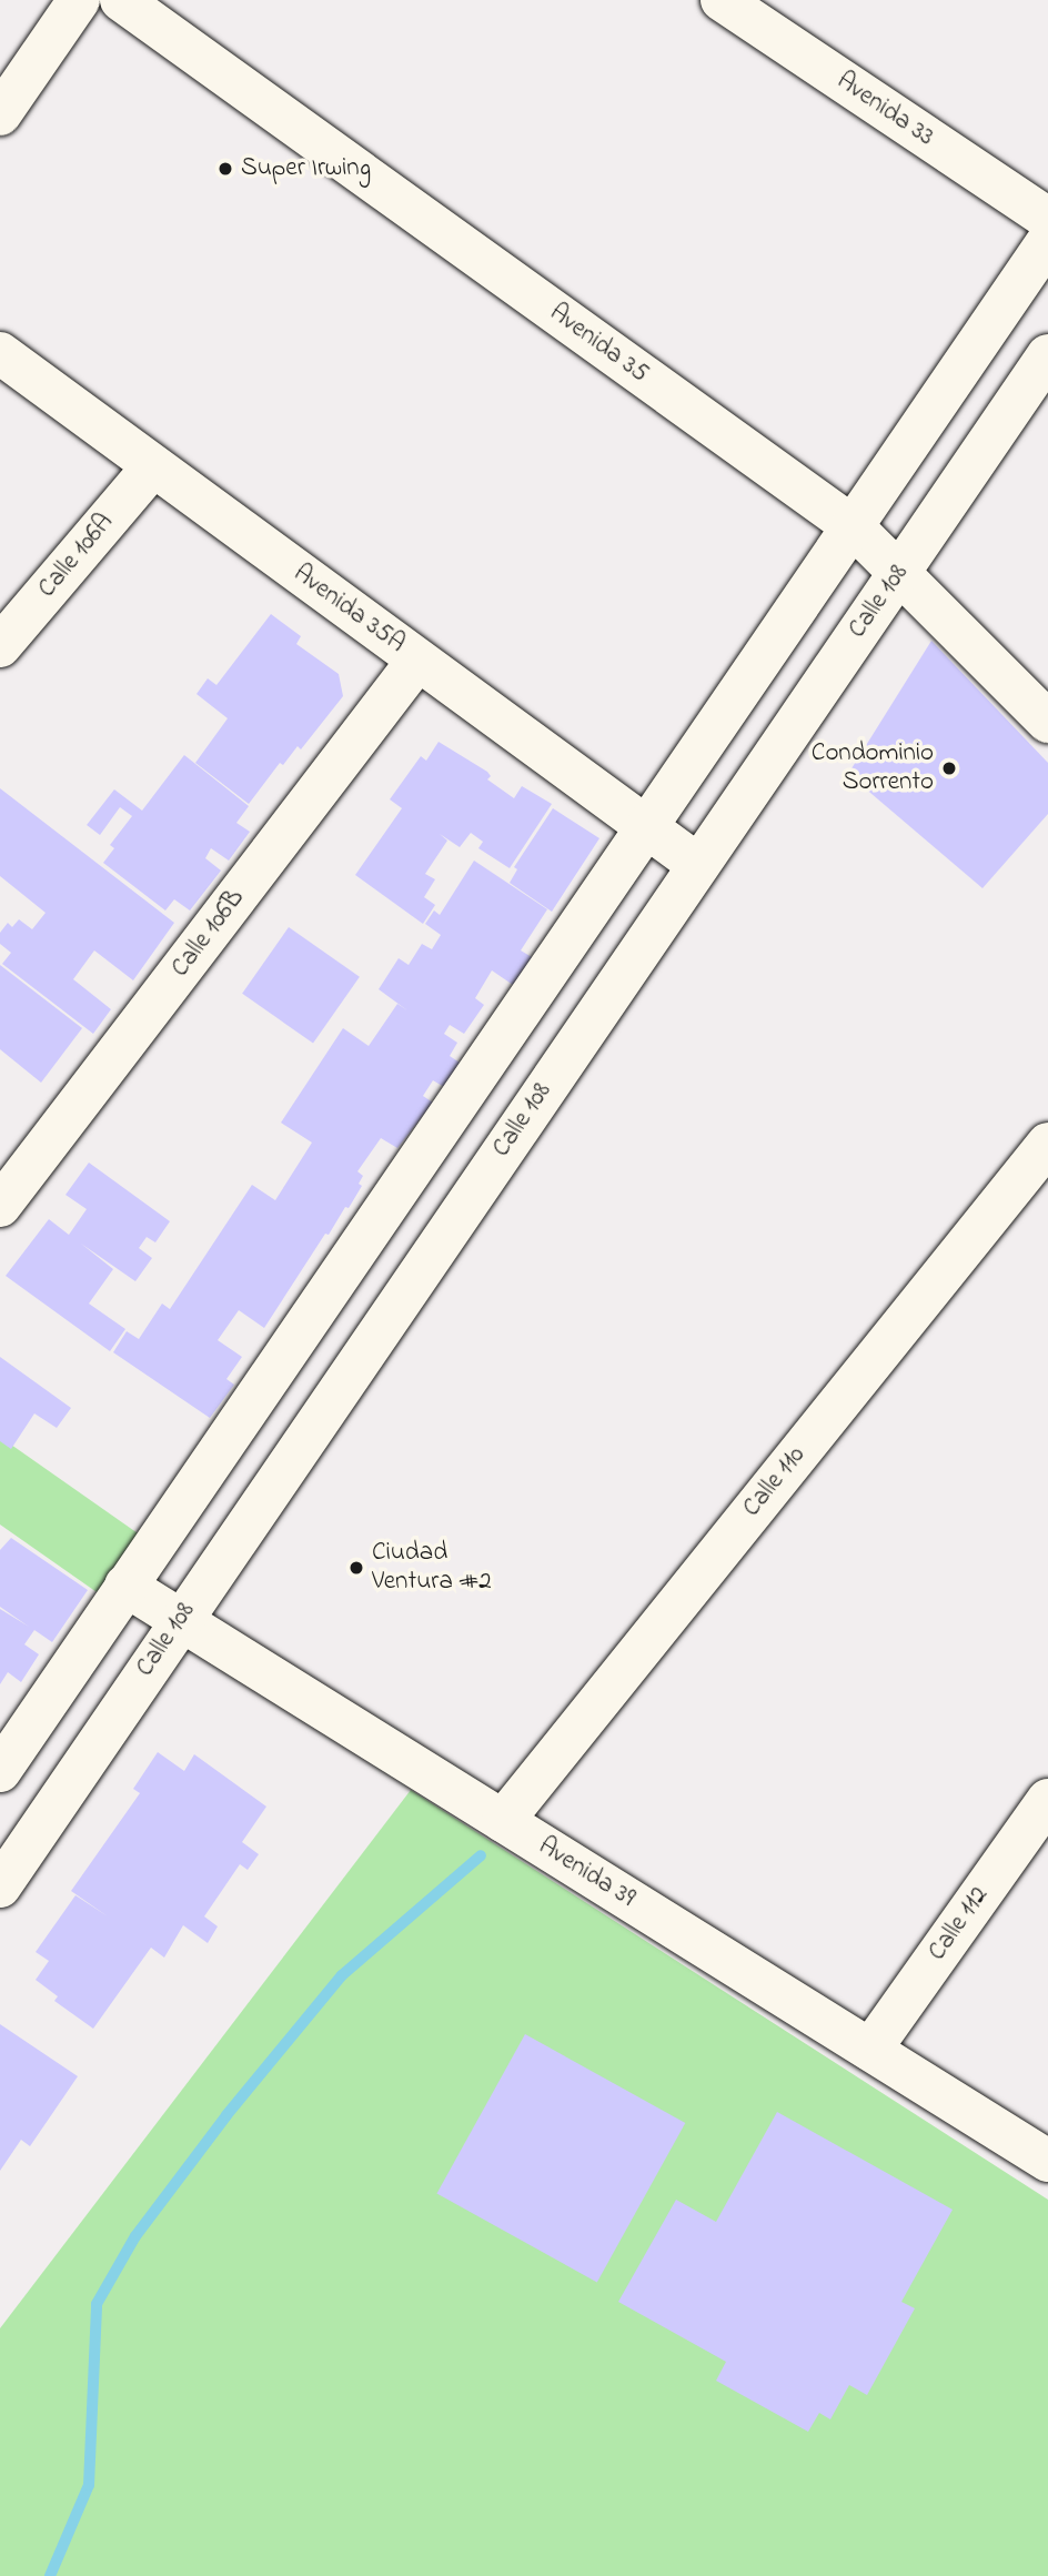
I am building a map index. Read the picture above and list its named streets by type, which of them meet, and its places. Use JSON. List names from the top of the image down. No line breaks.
{"streets":{"street":["Avenida 33","Avenida 35","Calle 106A","Calle 108","Avenida 35A","Calle 106B","Calle 110","Avenida 39","Calle 112"]},"crossings":[["Avenida 35","Calle 108"],["Calle 106A","Avenida 35A"],["Calle 108","Avenida 35A"],["Calle 108","Avenida 39"],["Avenida 35A","Calle 106B"],["Calle 110","Avenida 39"],["Avenida 39","Calle 112"]],"places":["Super Irwing","Condominio Sorrento","Ciudad Ventura #2"]}
